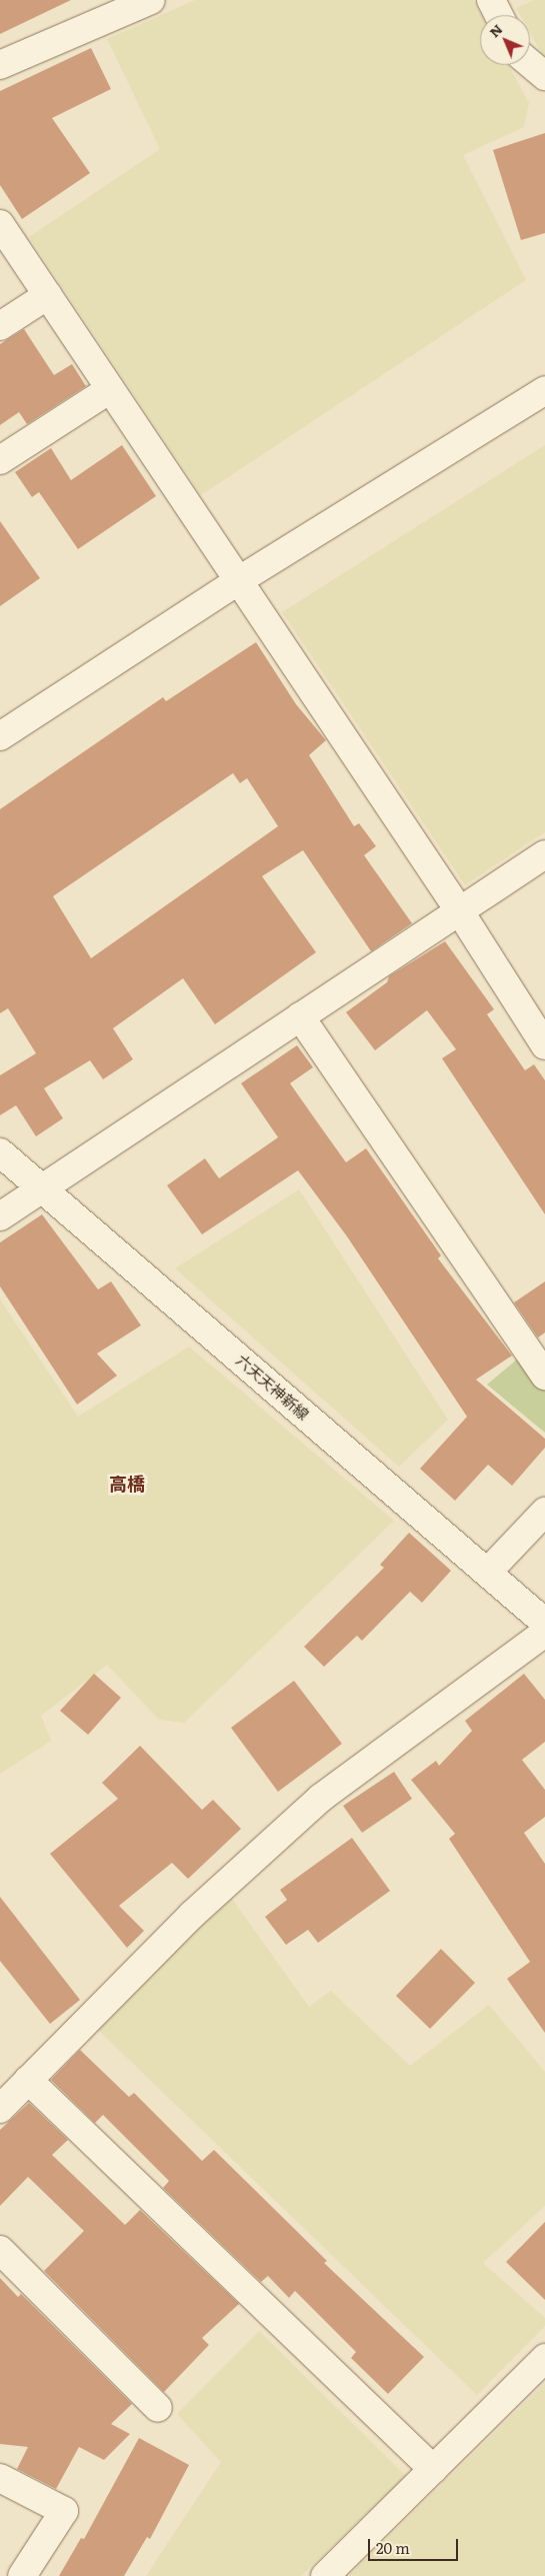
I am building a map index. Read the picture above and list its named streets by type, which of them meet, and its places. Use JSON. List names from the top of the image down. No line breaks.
{"streets":{"street":["六天天神新線"]},"districts":["高橋"],"scale_bar":"20 m","north":"top left"}
